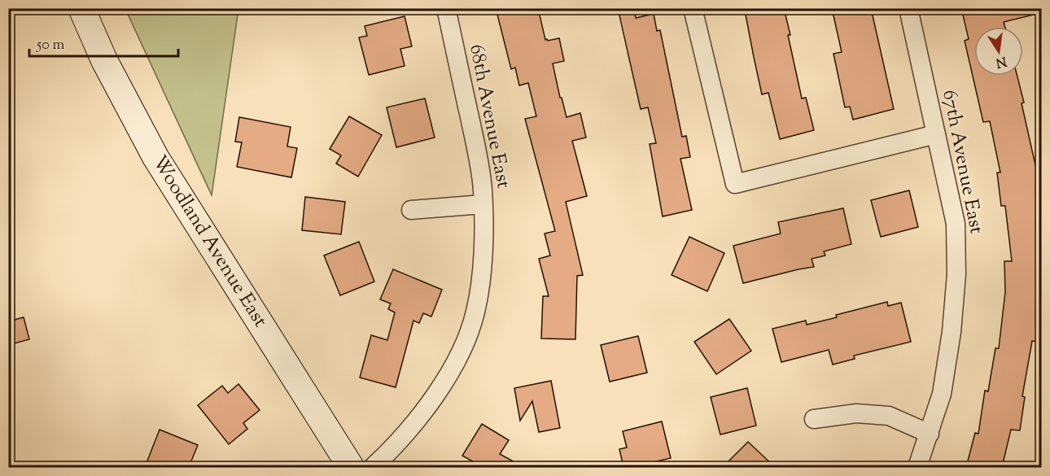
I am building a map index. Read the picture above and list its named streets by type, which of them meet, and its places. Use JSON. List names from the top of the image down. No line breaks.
{"streets":{"street":["68th Avenue East","67th Avenue East","Woodland Avenue East"]},"scale_bar":"50 m","north":"bottom"}
